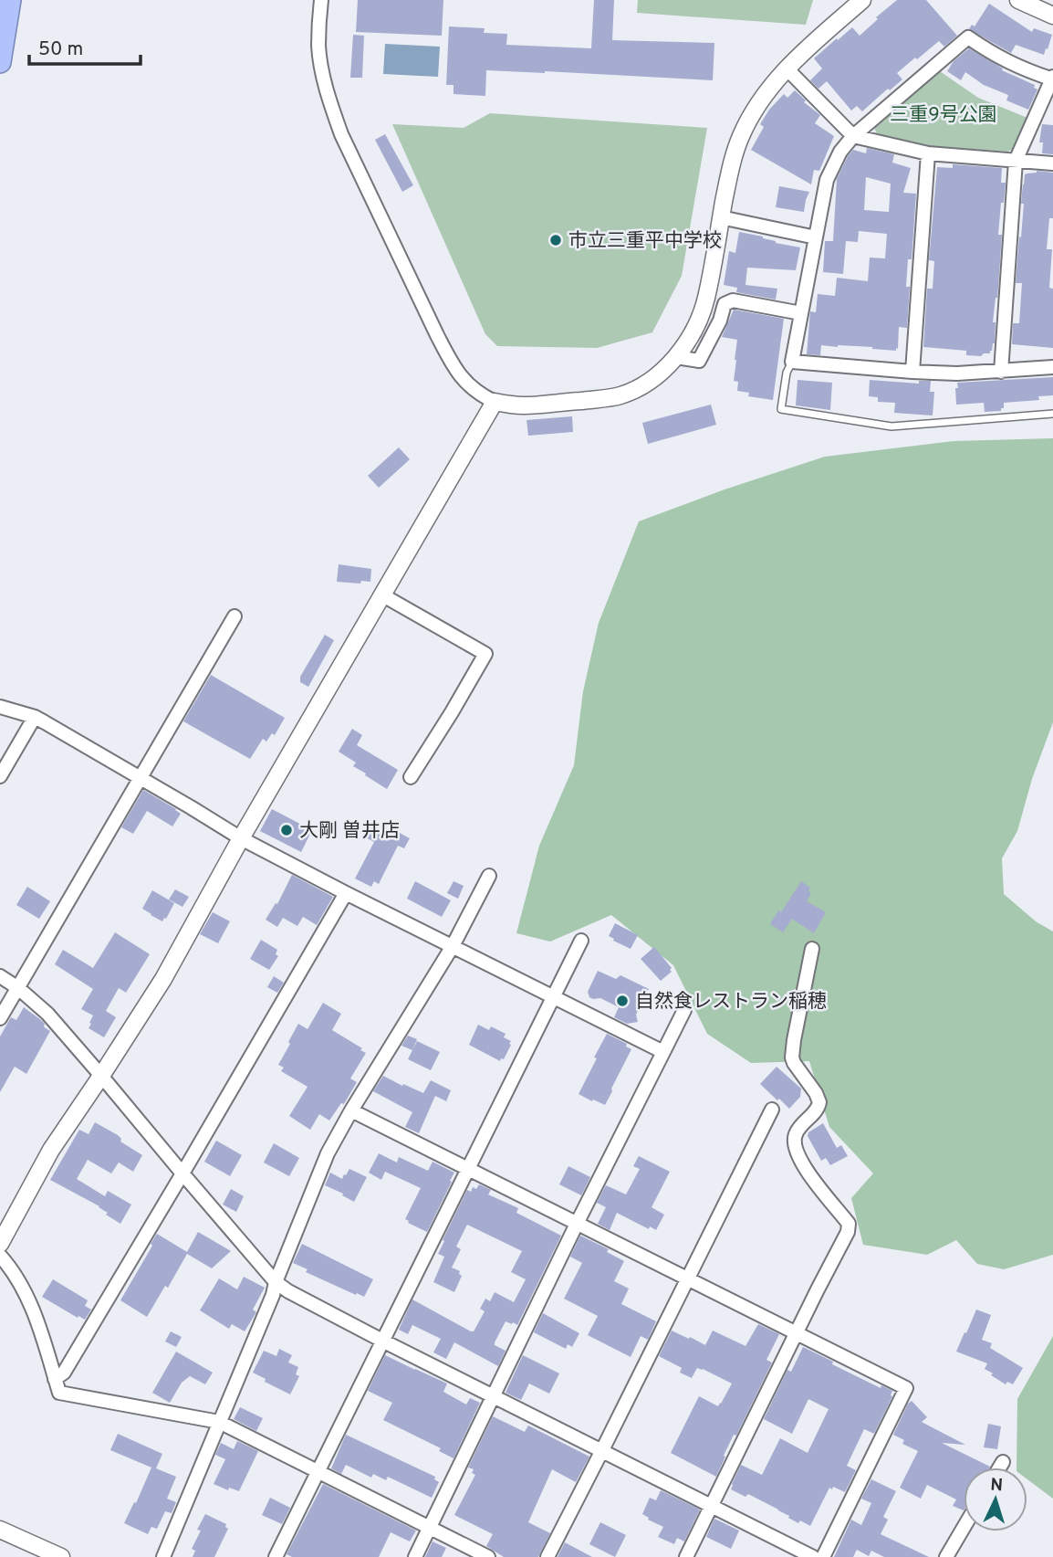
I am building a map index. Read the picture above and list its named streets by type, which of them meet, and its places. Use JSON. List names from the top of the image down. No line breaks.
{"parks":["三重9号公園"],"places":["市立三重平中学校","大剛 曽井店","自然食レストラン稲穂"],"scale_bar":"50 m","north":"top"}
